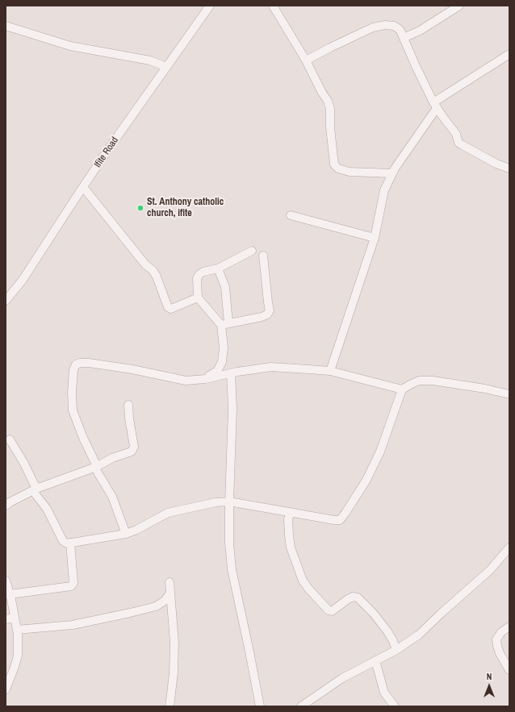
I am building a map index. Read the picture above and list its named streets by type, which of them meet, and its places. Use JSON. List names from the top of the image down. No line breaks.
{"streets":{"street":["Ifite Road"]},"places":["St. Anthony catholic church, ifite"],"north":"top"}
